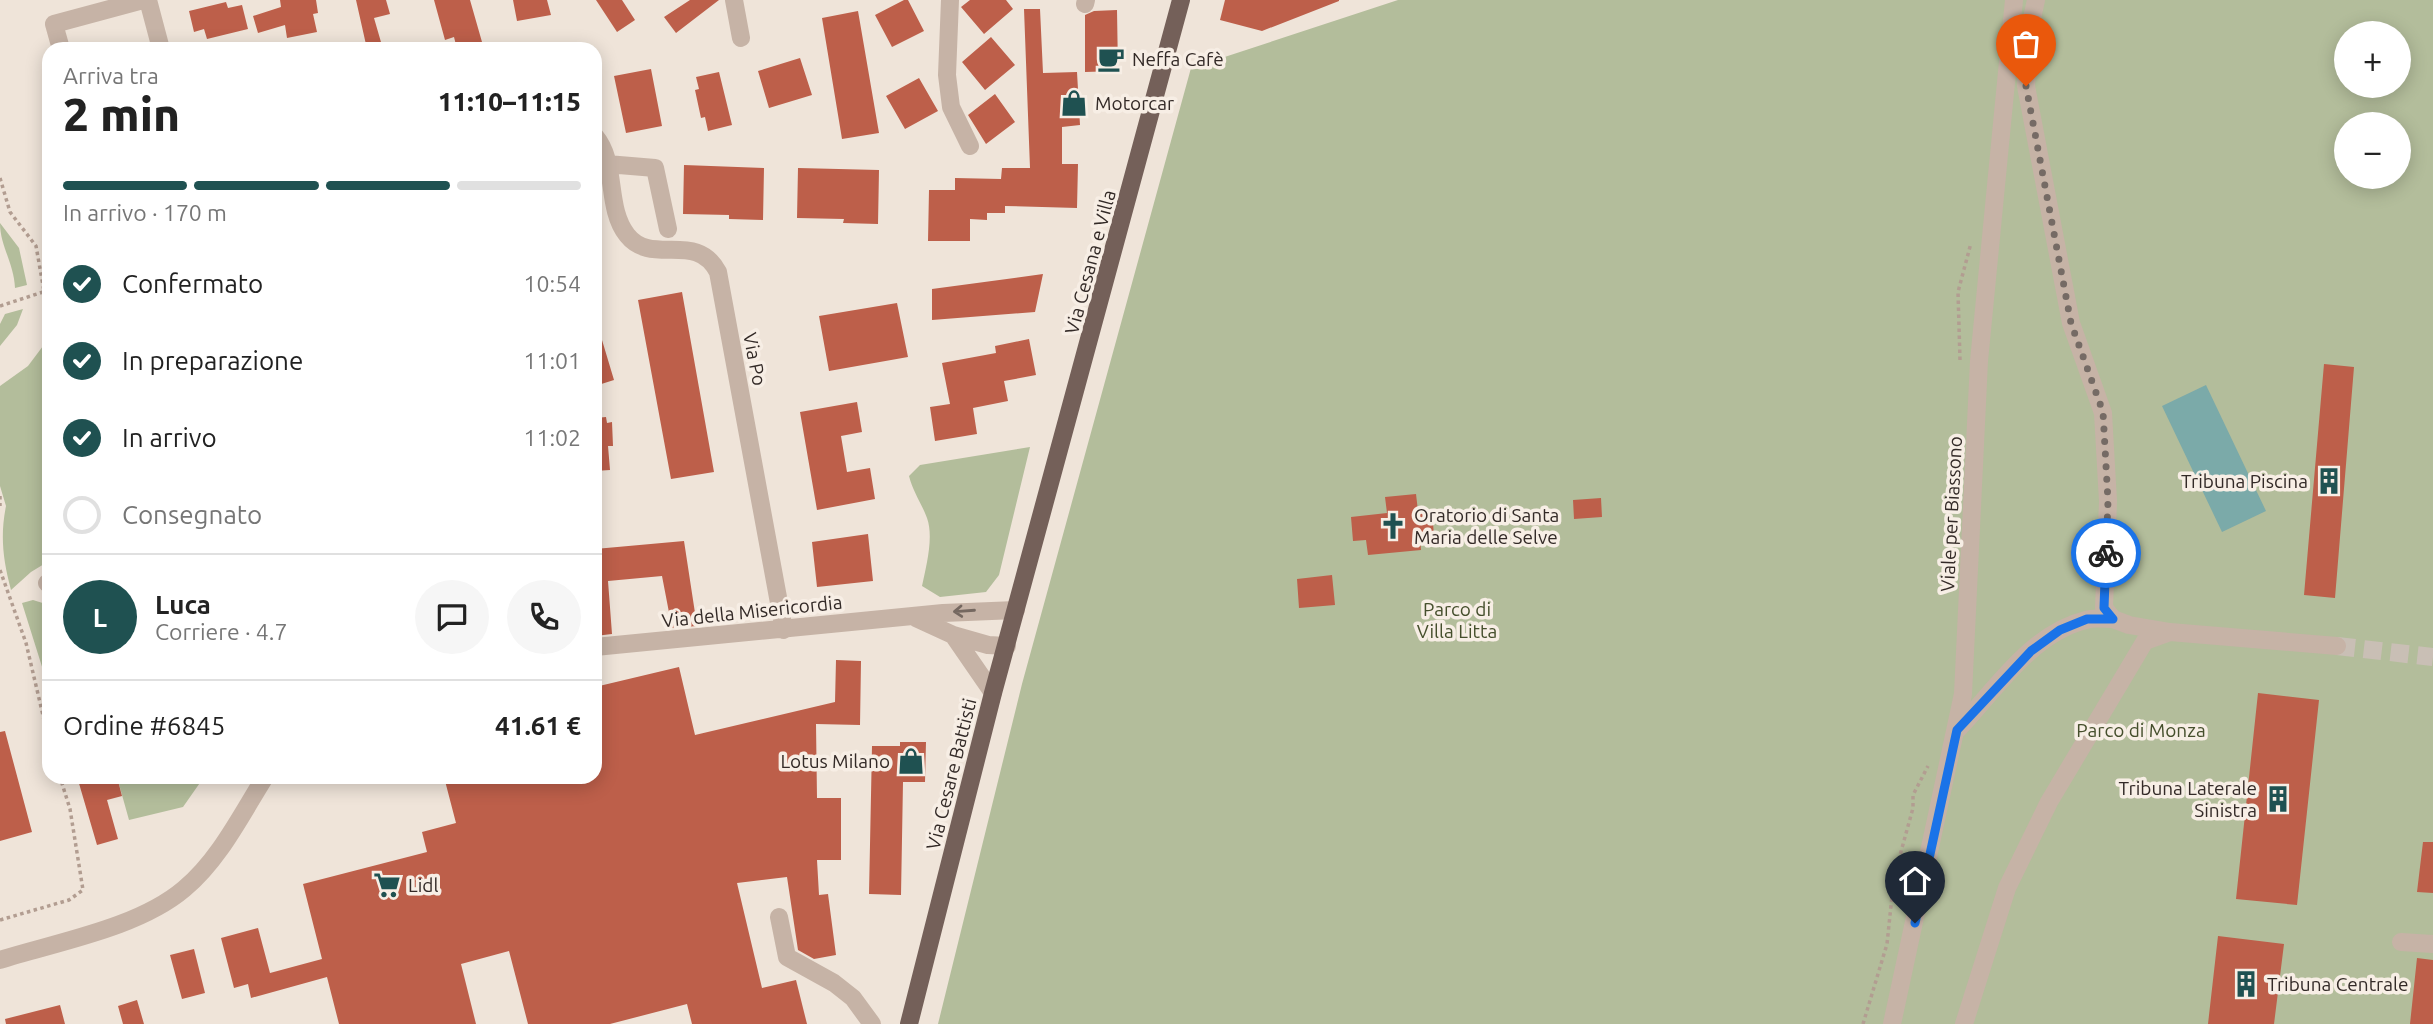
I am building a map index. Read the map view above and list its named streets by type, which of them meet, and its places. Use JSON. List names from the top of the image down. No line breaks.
{"streets":{"main road":["Via Cesana e Villa","Via Cesare Battisti"],"street":["Via Po","Viale per Biassono","Via della Misericordia"]},"crossings":[["Via Cesana e Villa","Via Cesare Battisti"],["Via Po","Via della Misericordia"],["Via della Misericordia","Via Cesare Battisti"]],"parks":["Parco di Villa Litta","Parco di Monza"],"places":{"cafe":["Neffa Cafè"],"shop":["Motorcar","Lotus Milano"],"building":["Tribuna Piscina","Tribuna Laterale Sinistra","Tribuna Centrale"],"church":["Oratorio di Santa Maria delle Selve"],"supermarket":["Lidl"]},"page":{"map_buttons":["+","−"],"heading":["2 min","Arriva tra","11:10–11:15"],"panel":["Luca","Corriere · 4.7","Ordine #6845","41.61 €"],"bar":"In arrivo · 170 m","list":[["Confermato","10:54"],["In preparazione","11:01"],["In arrivo","11:02"],"Consegnato"],"round":"L"}}
